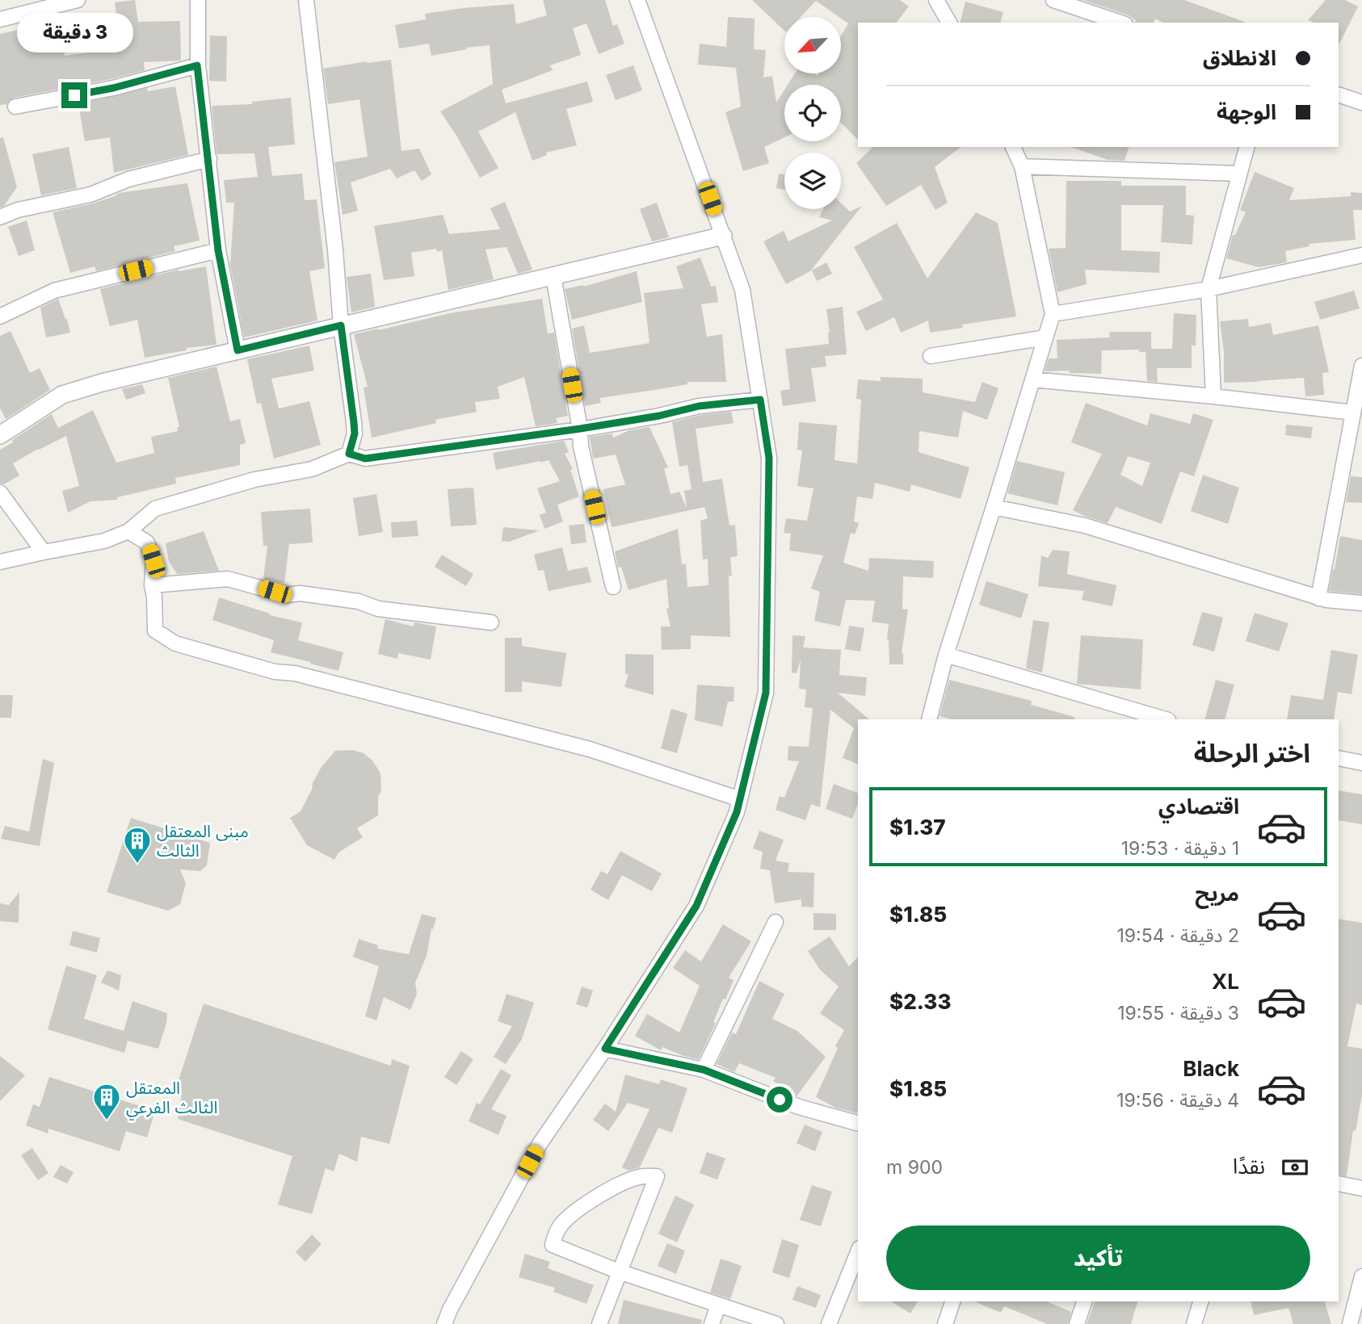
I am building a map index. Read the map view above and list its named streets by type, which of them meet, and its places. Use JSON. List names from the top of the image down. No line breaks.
{"places":{"building":["مبنى المعتقل الثالث","المعتقل الثالث الفرعي"]},"north":"bottom left","page":{"bubble":"3 دقيقة","banner":["الانطلاق","الوجهة"],"heading":"اختر الرحلة","list":[{"name":"اقتصادي","note":"1 دقيقة · 19:53","value":"$1.37"},{"name":"مريح","note":"2 دقيقة · 19:54","value":"$1.85"},{"name":"XL","note":"3 دقيقة · 19:55","value":"$2.33"},{"name":"Black","note":"4 دقيقة · 19:56","value":"$1.85"}],"pay":["نقدًا","900 m"],"buttons":"تأكيد"}}
